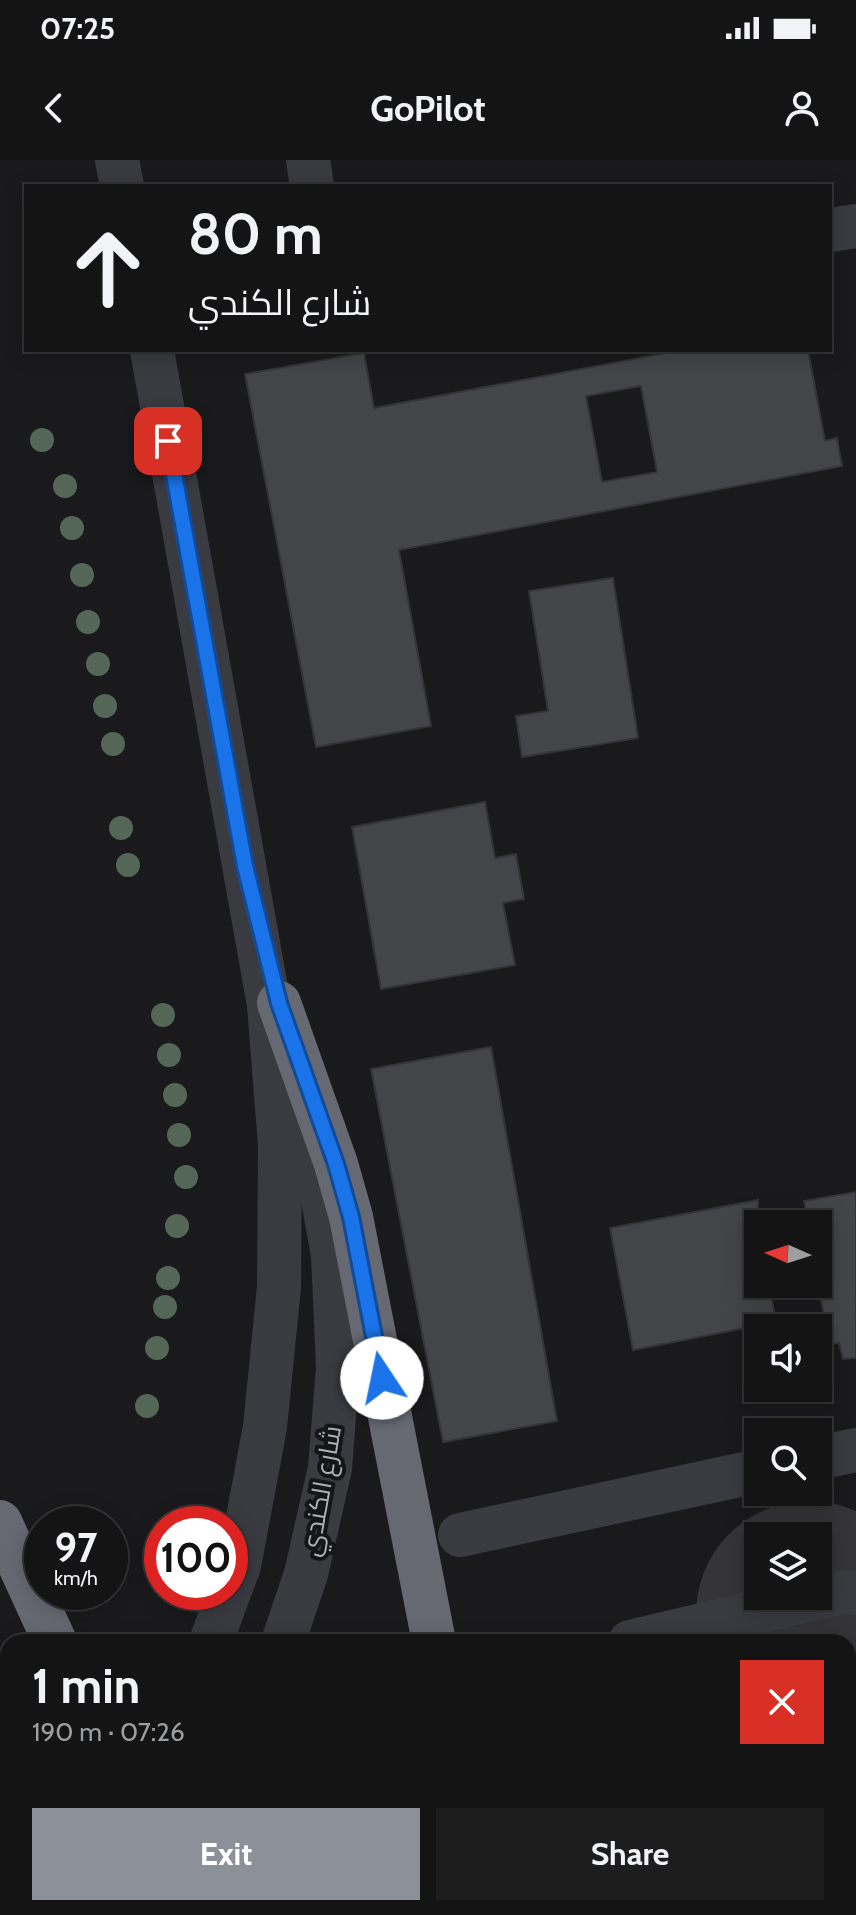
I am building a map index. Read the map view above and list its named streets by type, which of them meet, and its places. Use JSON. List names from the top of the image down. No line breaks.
{"streets":{"street":["شارع الكندي"]},"north":"left","page":{"status":"07:25","header":"GoPilot","turn":["80 m","شارع الكندي"],"speed":"97 km/h","limit":"100","heading":["1 min","190 m · 07:26"],"buttons":["Exit","Share"]}}
